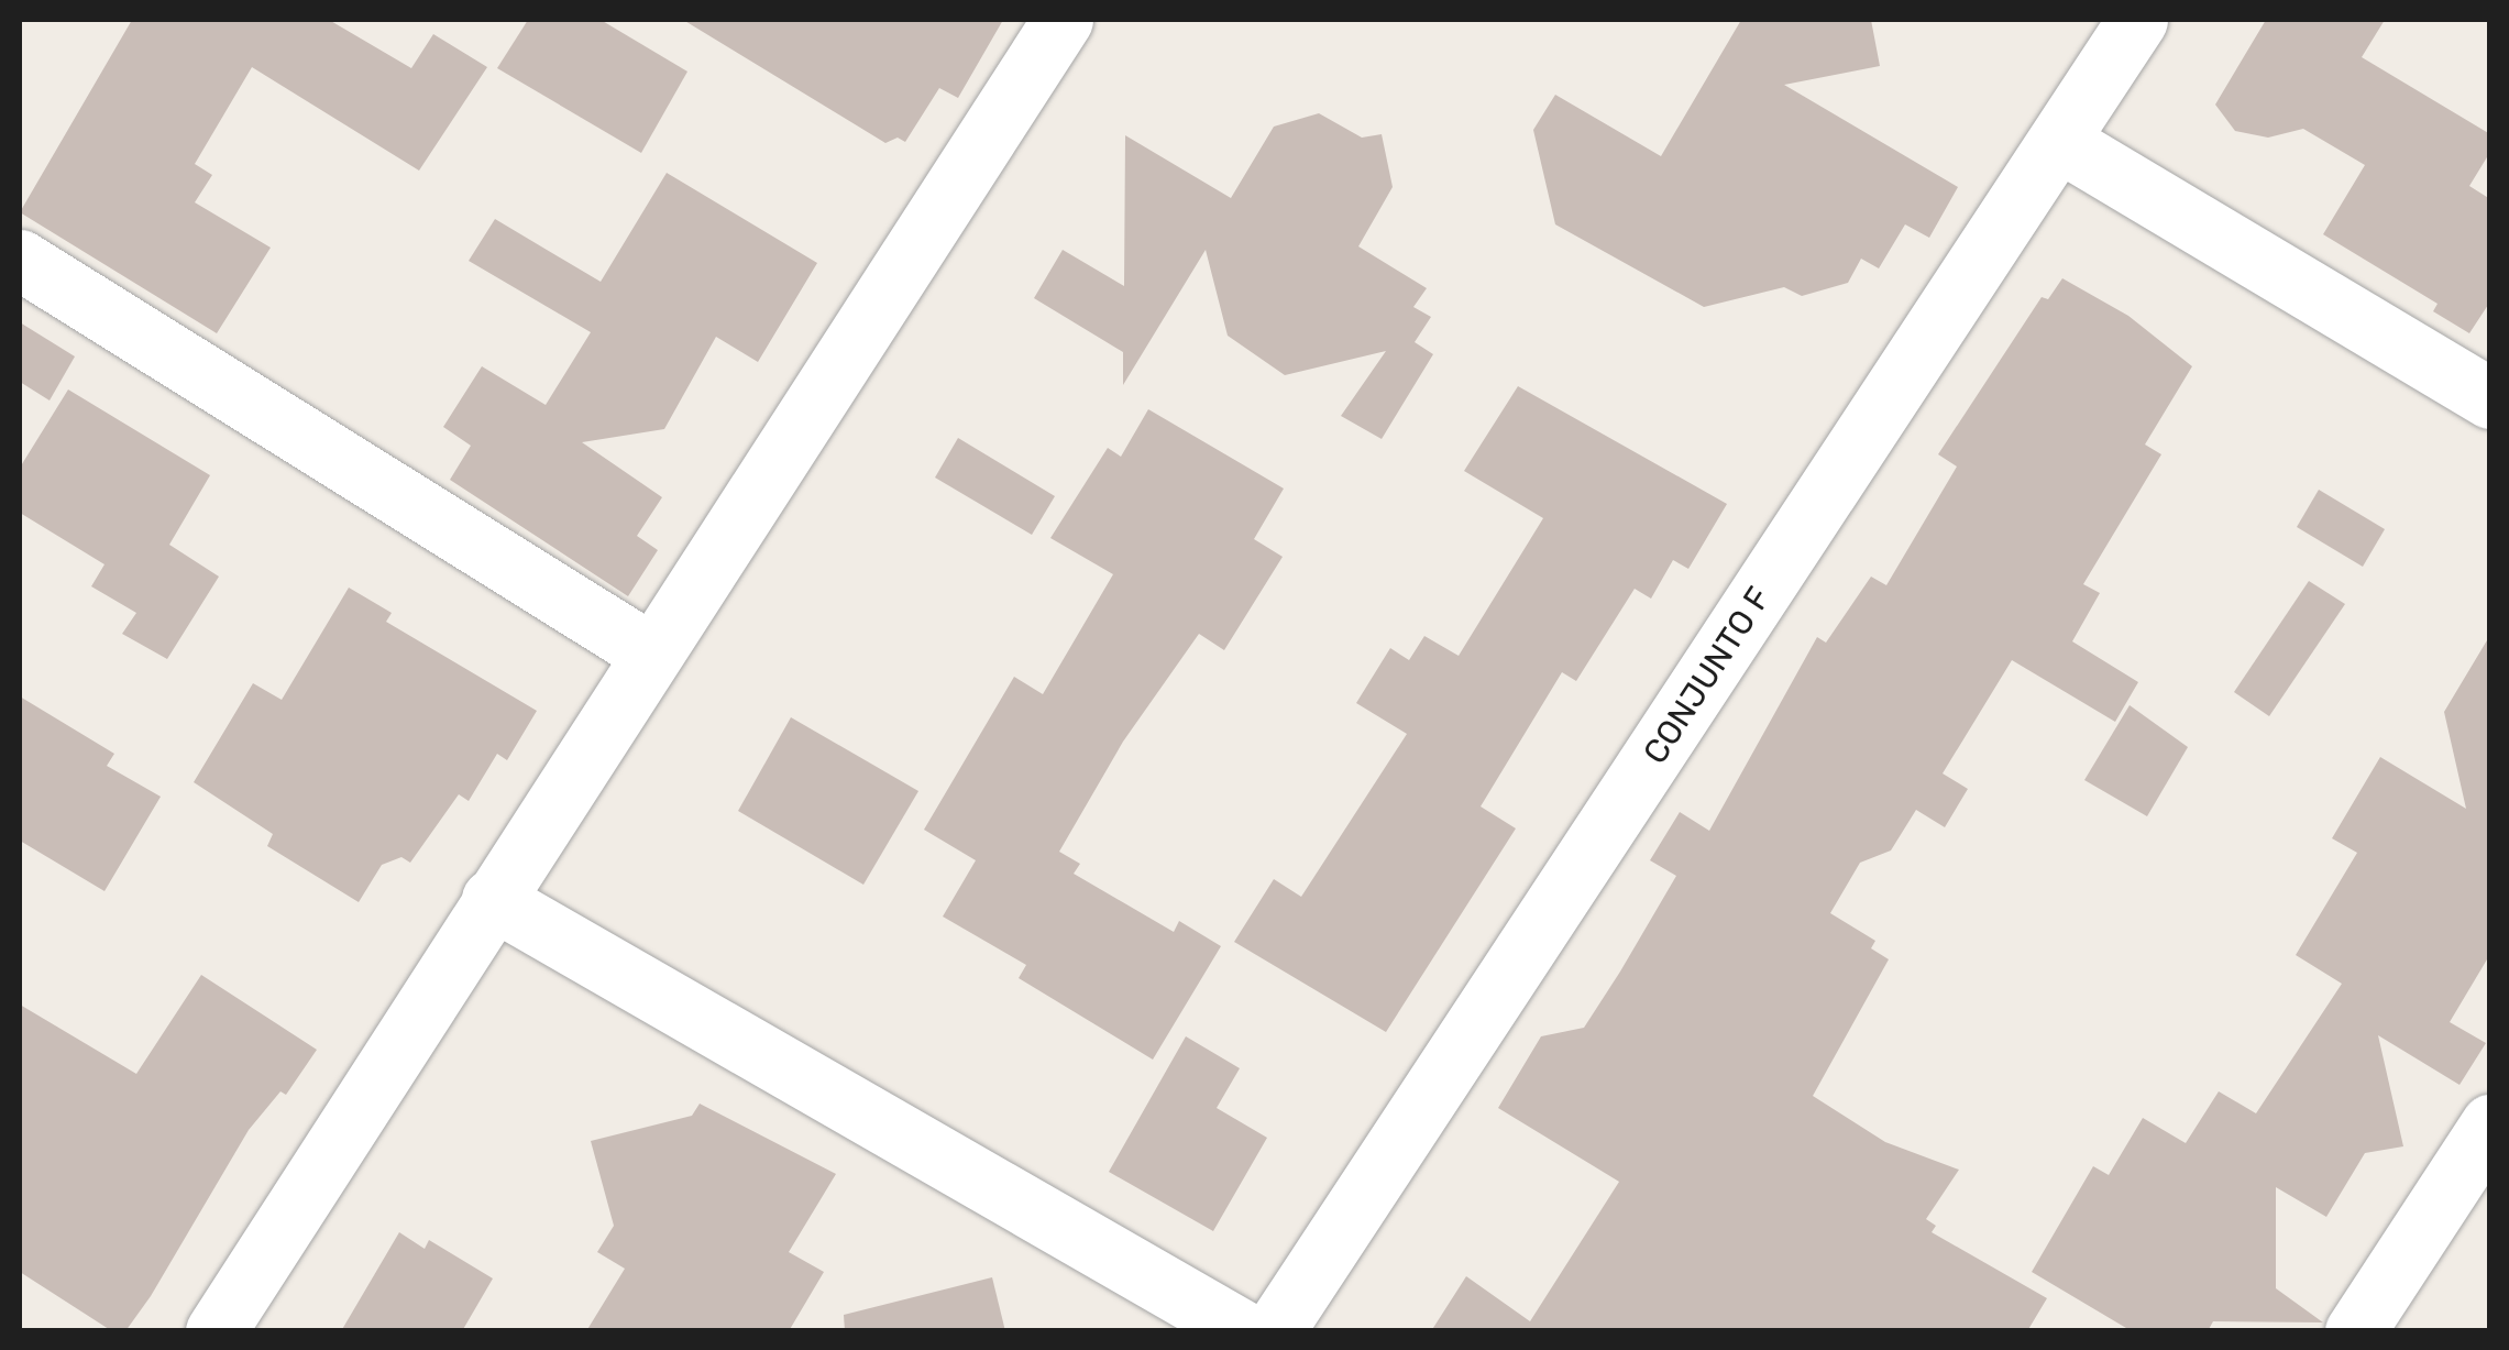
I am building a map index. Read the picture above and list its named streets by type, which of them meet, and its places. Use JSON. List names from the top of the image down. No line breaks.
{"streets":{"street":["CONJUNTO F"]}}
